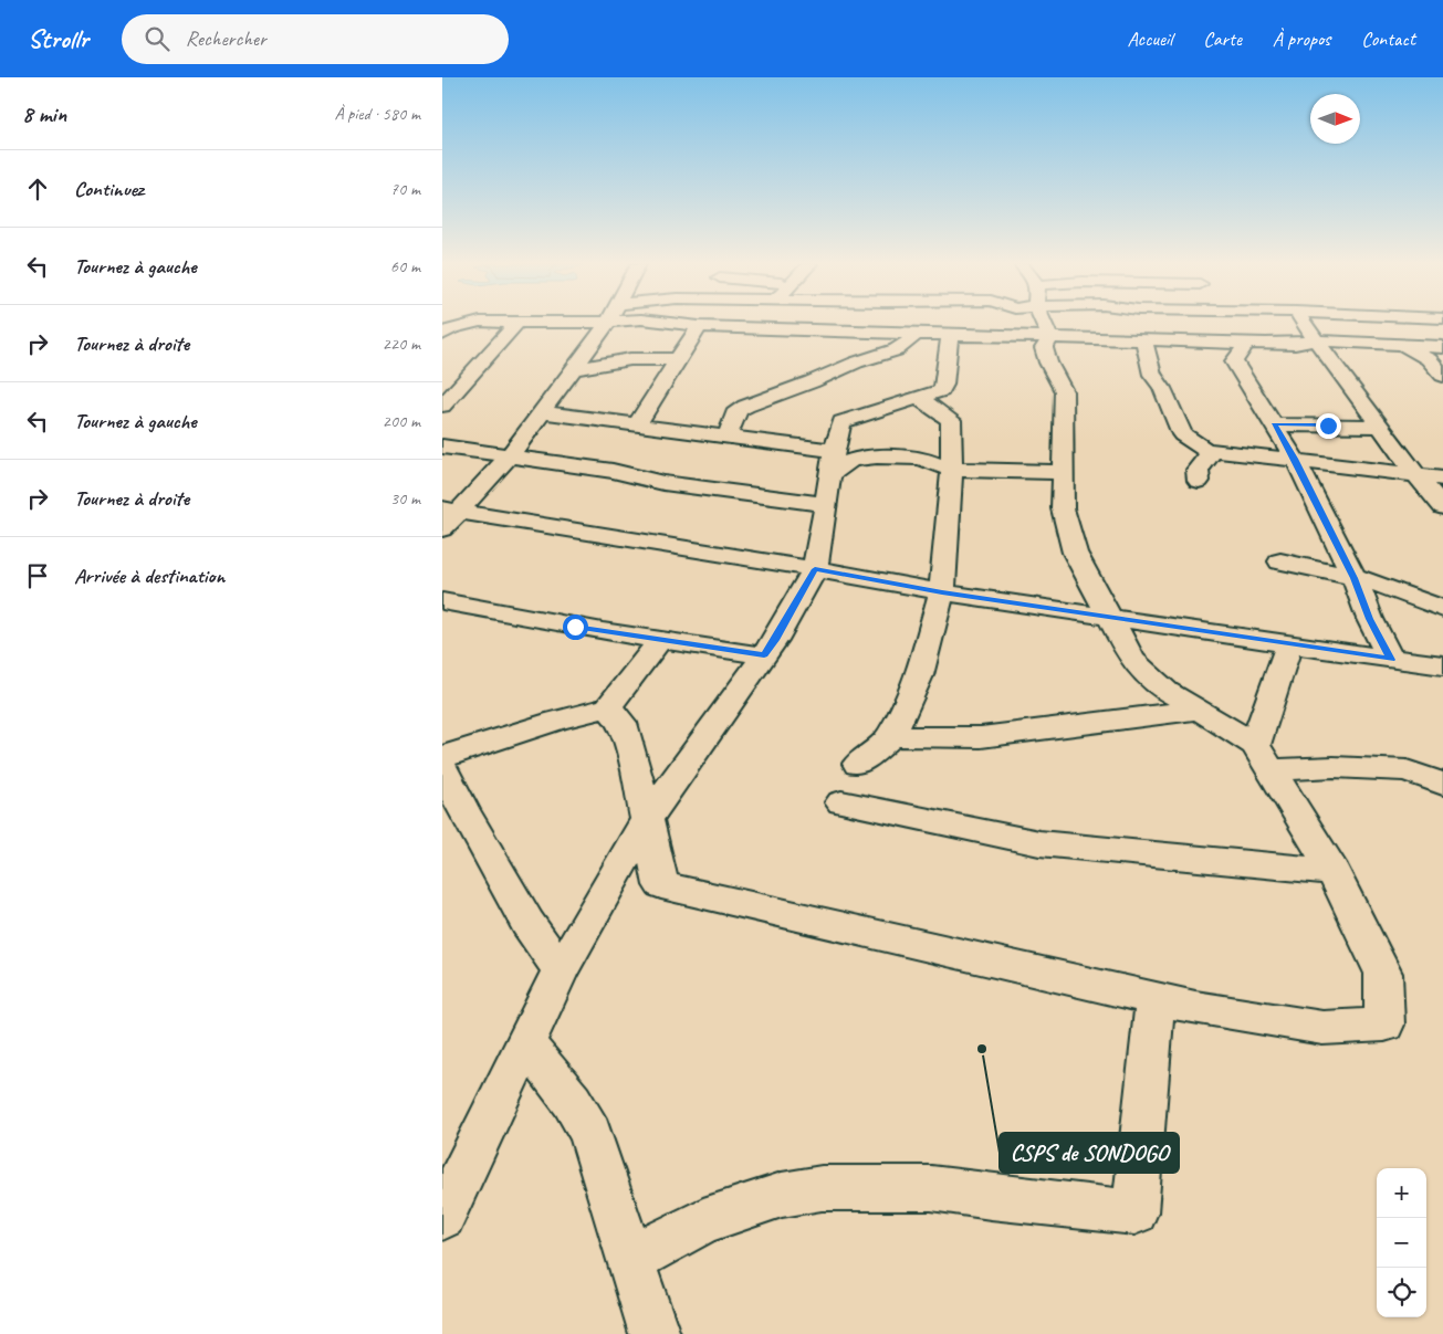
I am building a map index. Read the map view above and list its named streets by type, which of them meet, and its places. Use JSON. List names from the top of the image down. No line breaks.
{"places":["CSPS de SONDOGO"],"north":"right","page":{"header":"Strollr","search":"Rechercher","nav":["Accueil","Carte","À propos","Contact"],"heading":["8 min","À pied · 580 m"],"list":[["Continuez","70 m"],["Tournez à gauche","60 m"],["Tournez à droite","220 m"],["Tournez à gauche","200 m"],["Tournez à droite","30 m"],"Arrivée à destination"],"map_buttons":["+","−"]}}
